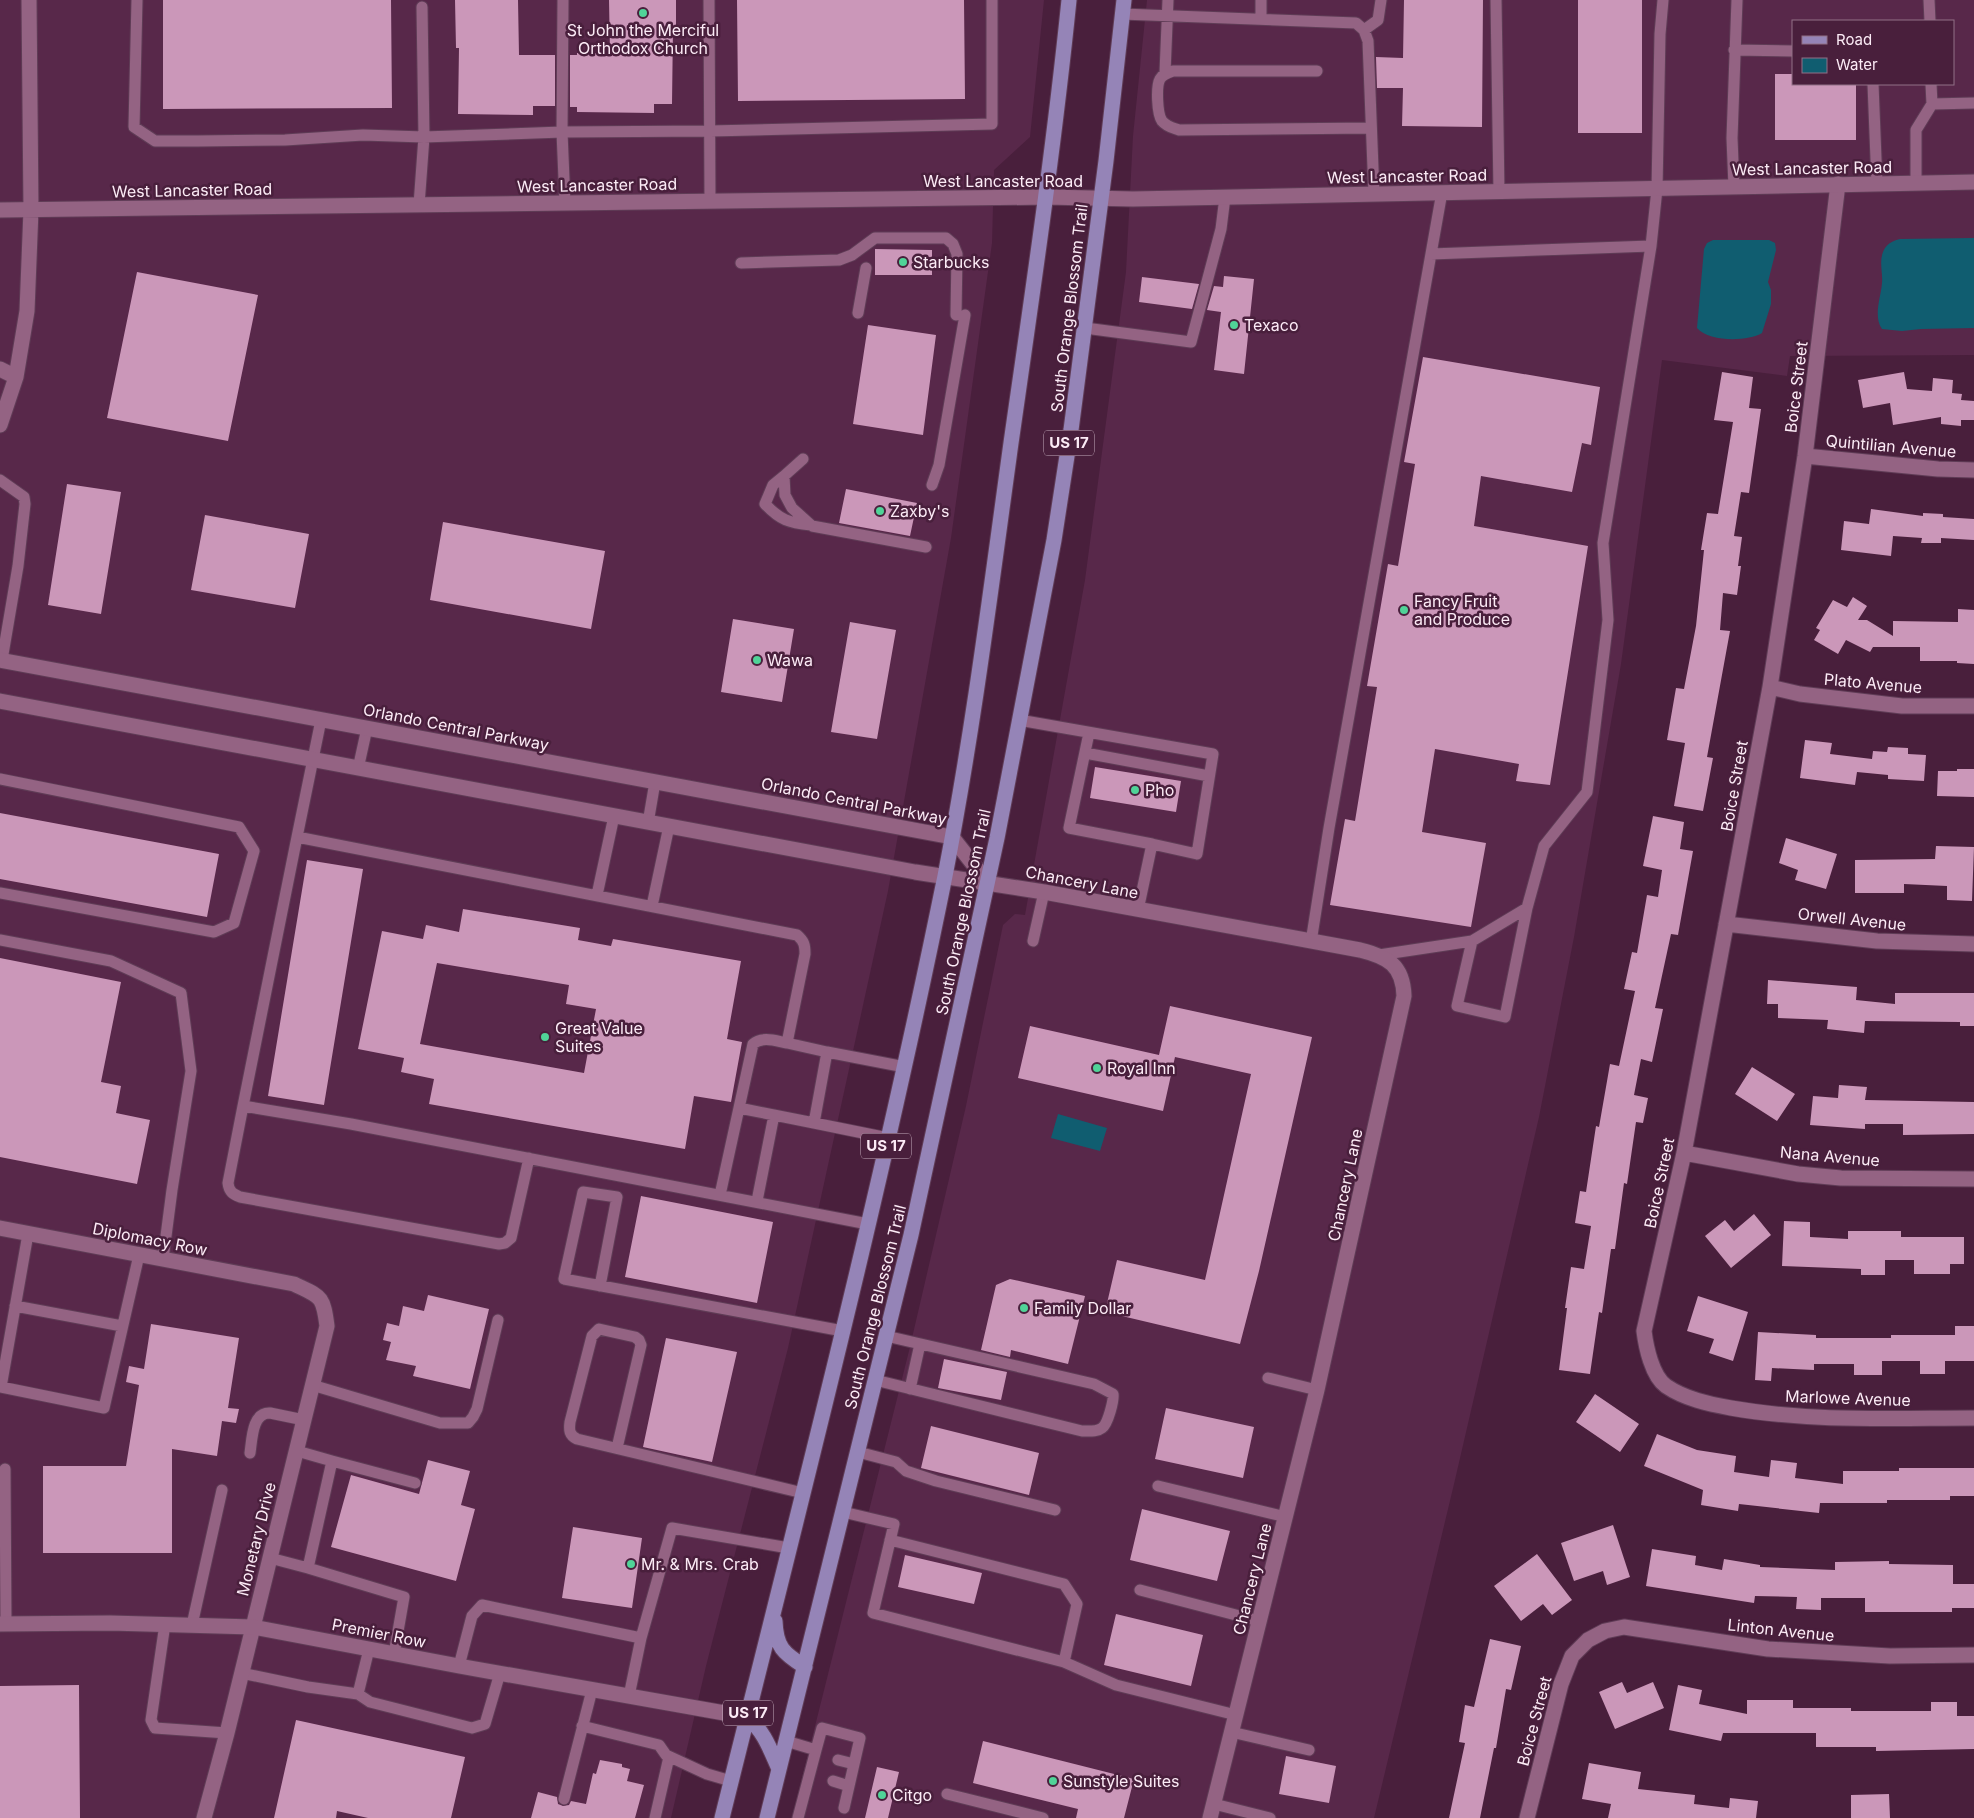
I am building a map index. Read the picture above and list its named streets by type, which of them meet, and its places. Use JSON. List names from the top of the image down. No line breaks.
{"streets":{"main road":["South Orange Blossom Trail","US 17"],"street":["West Lancaster Road","Boice Street","Quintilian Avenue","Plato Avenue","Orlando Central Parkway","Chancery Lane","Orwell Avenue","Nana Avenue","Diplomacy Row","Marlowe Avenue","Monetary Drive","Linton Avenue","Premier Row"]},"crossings":[["West Lancaster Road","South Orange Blossom Trail"],["West Lancaster Road","Boice Street"],["South Orange Blossom Trail","Orlando Central Parkway"],["South Orange Blossom Trail","Chancery Lane"],["South Orange Blossom Trail","Premier Row"],["Boice Street","Quintilian Avenue"],["Boice Street","Plato Avenue"],["Boice Street","Orwell Avenue"],["Boice Street","Nana Avenue"],["Boice Street","Marlowe Avenue"],["Boice Street","Linton Avenue"],["Orlando Central Parkway","Chancery Lane"],["Diplomacy Row","Monetary Drive"],["Monetary Drive","Premier Row"]],"places":["St John the Merciful Orthodox Church","Starbucks","Texaco","Zaxby's","Fancy Fruit and Produce","Wawa","Pho","Great Value Suites","Royal Inn","Family Dollar","Mr. & Mrs. Crab","Sunstyle Suites","Citgo"],"legend":["Road","Water"]}
